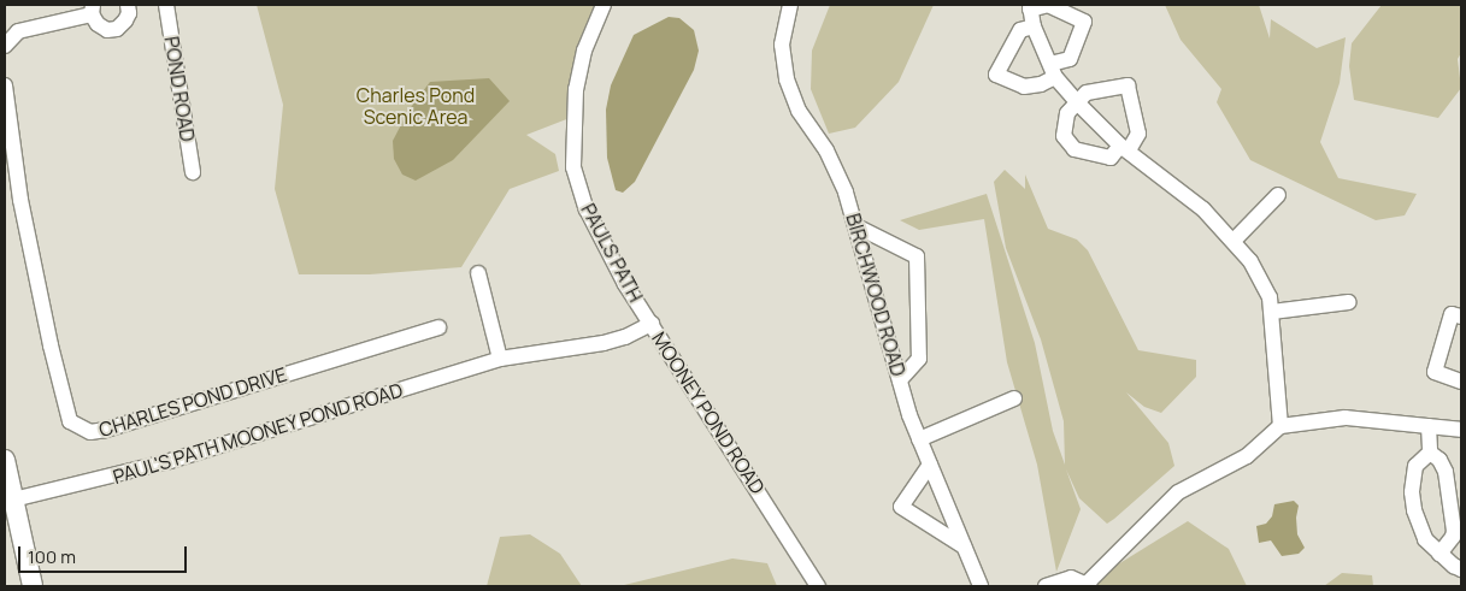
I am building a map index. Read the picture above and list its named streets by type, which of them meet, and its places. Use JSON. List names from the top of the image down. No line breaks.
{"streets":{"street":["POND ROAD","PAULS PATH","BIRCHWOOD ROAD","CHARLES POND DRIVE","MOONEY POND ROAD","PAUL'S PATH MOONEY POND ROAD"]},"crossings":[["PAULS PATH","MOONEY POND ROAD"],["MOONEY POND ROAD","PAUL'S PATH MOONEY POND ROAD"]],"parks":["Charles Pond Scenic Area"],"scale_bar":"100 m"}
